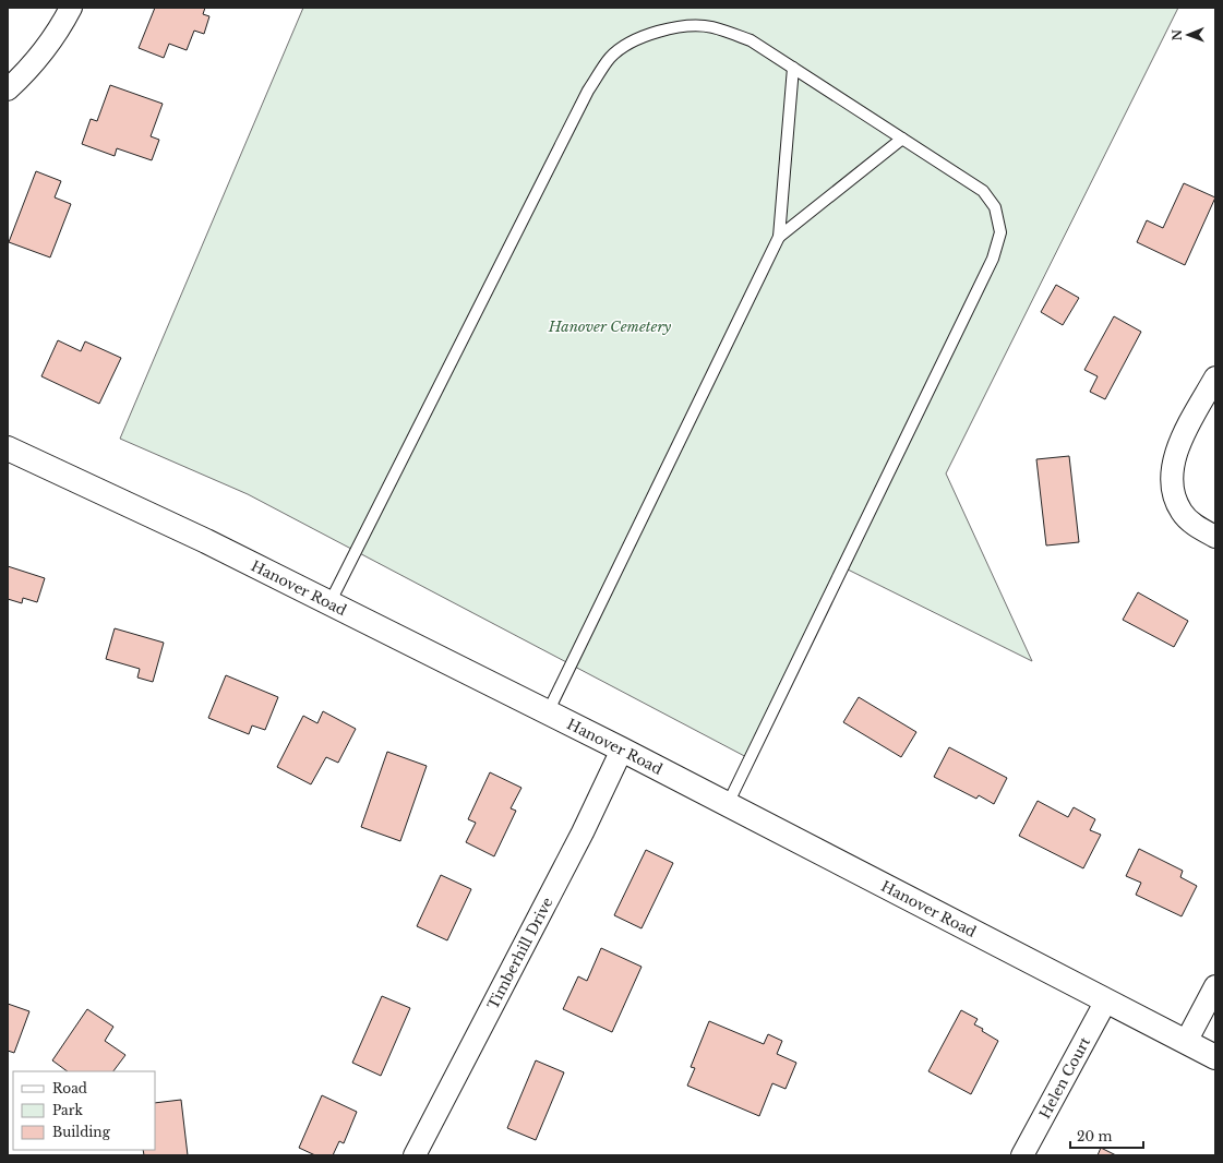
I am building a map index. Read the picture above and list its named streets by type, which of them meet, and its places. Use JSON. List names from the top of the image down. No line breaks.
{"streets":{"street":["Hanover Road","Timberhill Drive","Helen Court"]},"crossings":[["Hanover Road","Timberhill Drive"],["Hanover Road","Helen Court"]],"parks":["Hanover Cemetery"],"legend":["Road","Park","Building"],"scale_bar":"20 m","north":"left"}
